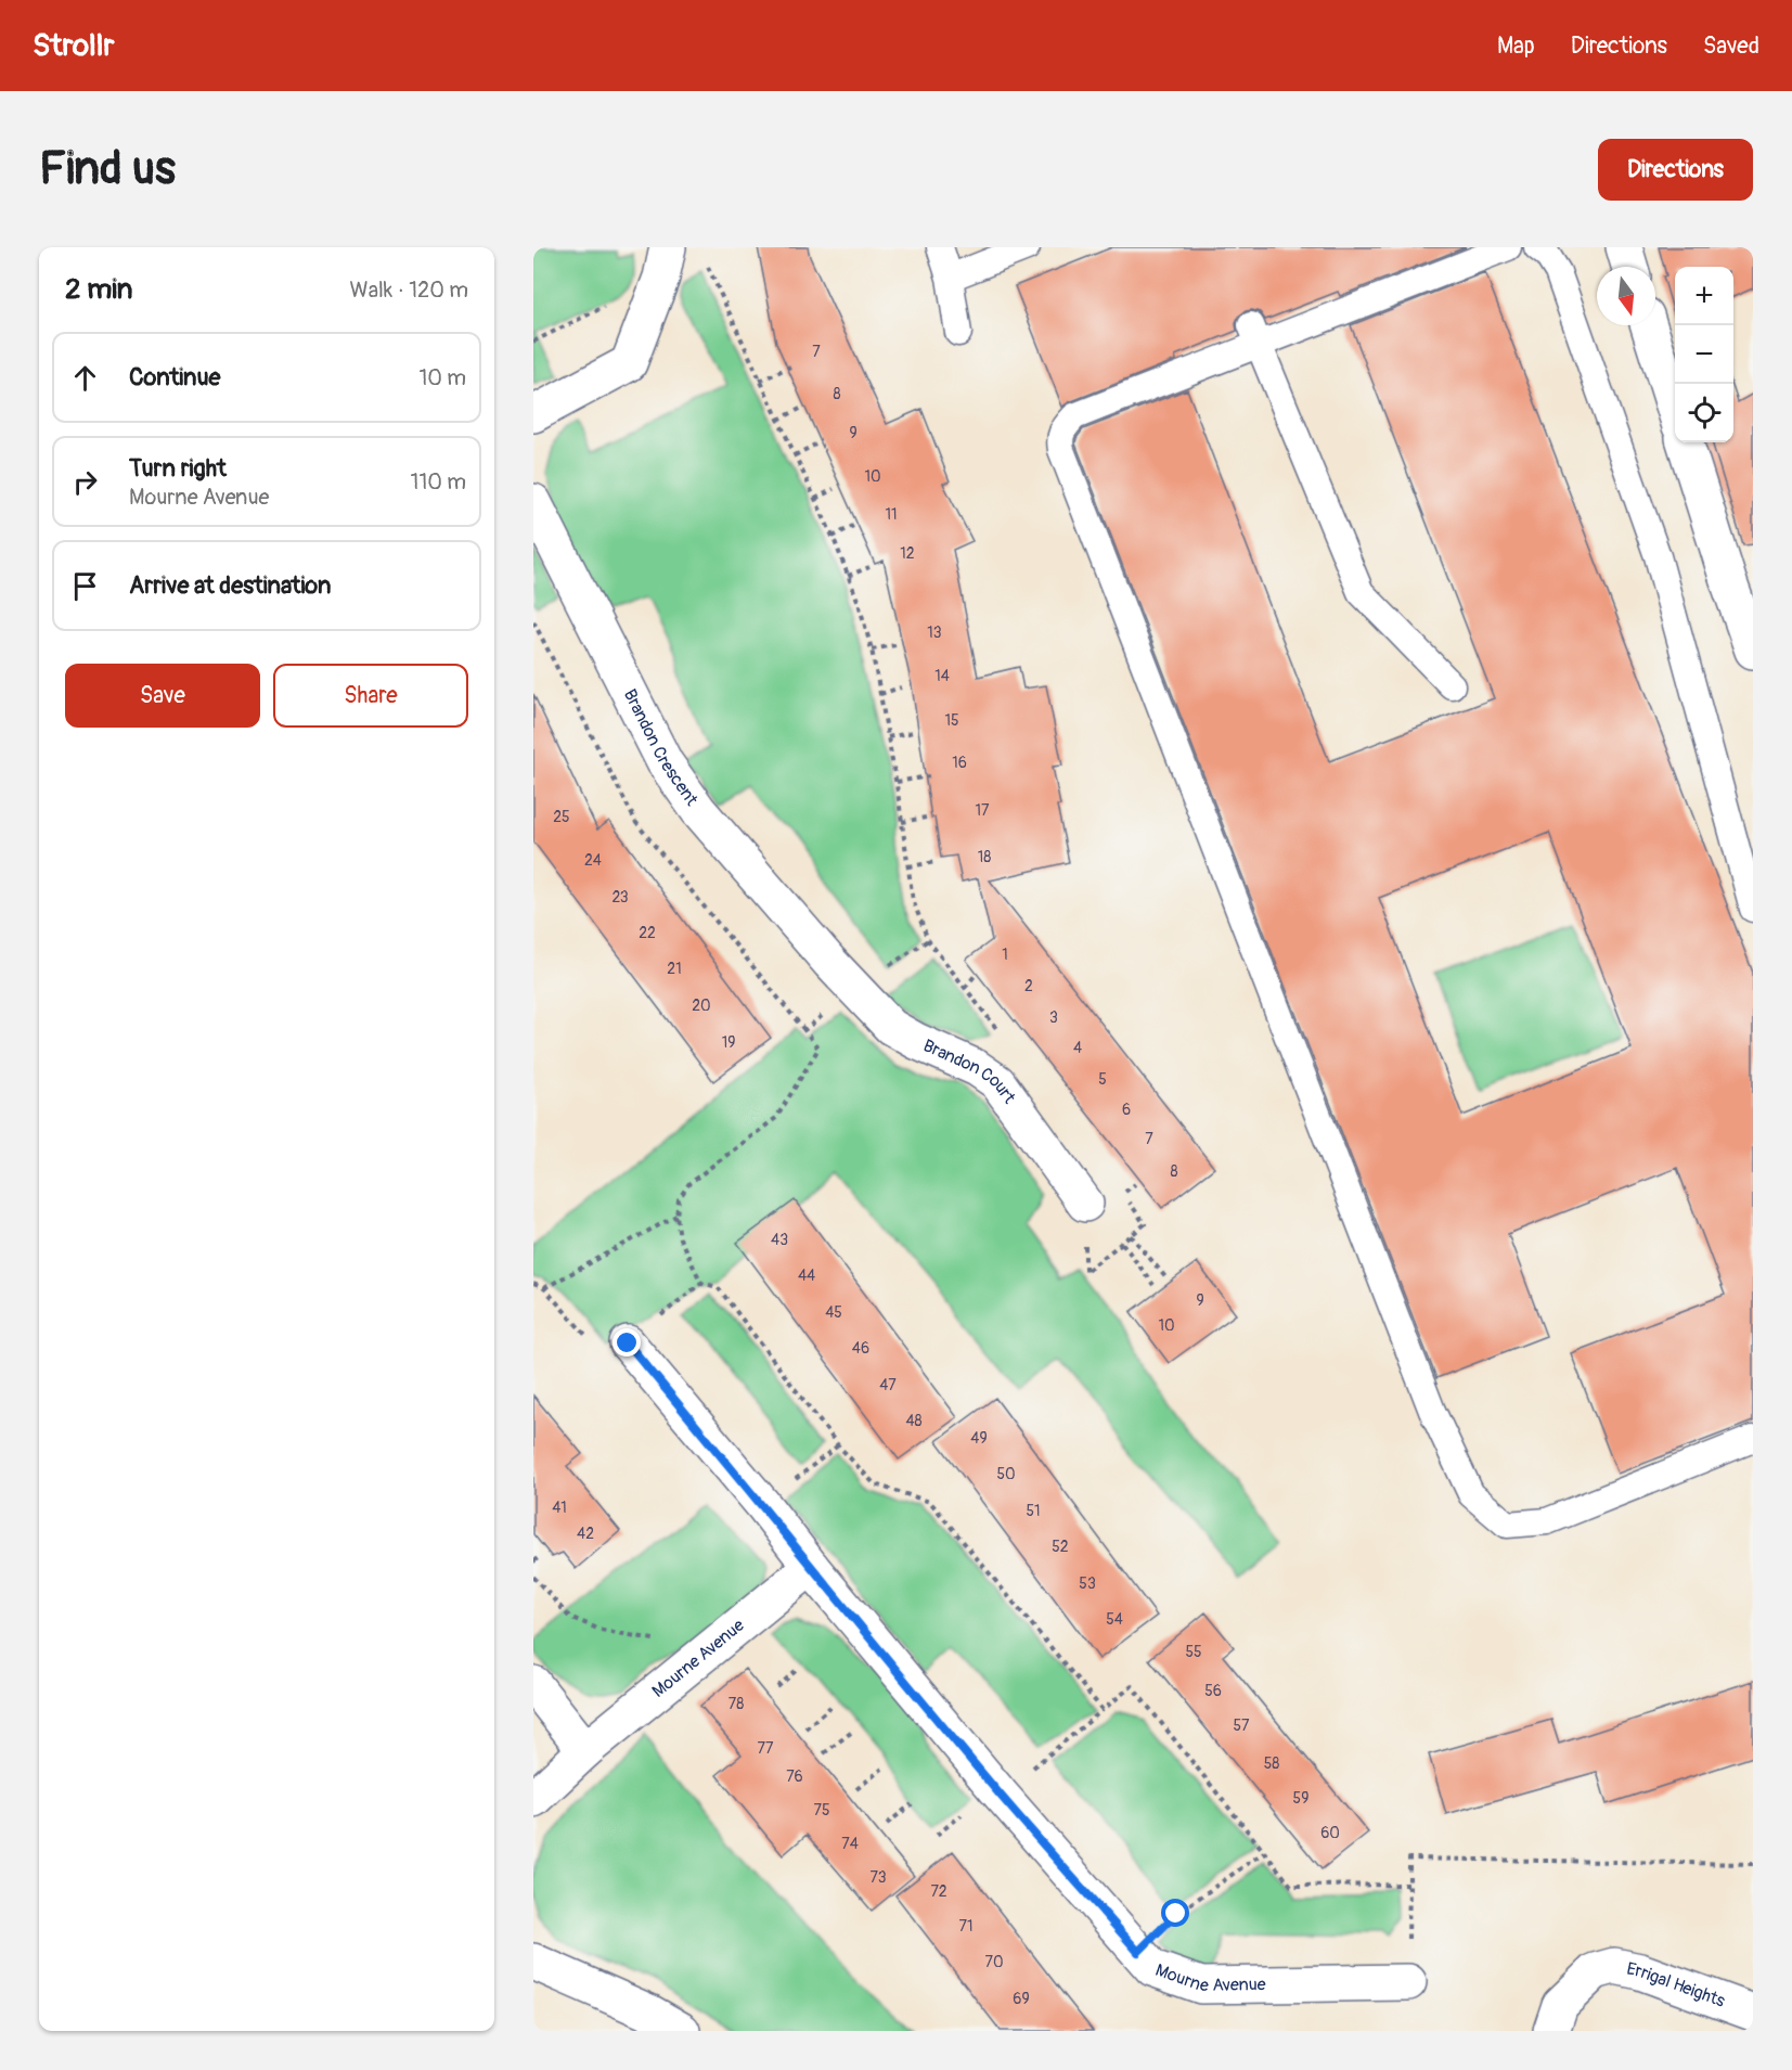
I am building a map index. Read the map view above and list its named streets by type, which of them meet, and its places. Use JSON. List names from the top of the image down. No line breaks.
{"streets":{"street":["Brandon Crescent","Brandon Court","Mourne Avenue","Errigal Heights"]},"crossings":[["Brandon Crescent","Brandon Court"]],"house_numbers":["7","8","9","10","11","12","13","14","15","16","17","25","18","24","23","22","1","21","2","20","3","19","4","5","6","7","8","43","44","9","45","10","46","47","48","49","50","41","51","42","52","53","54","55","56","78","57","77","58","76","59","75","60","74","73","72","71","70","69"],"north":"bottom","page":{"header":"Strollr","nav":["Map","Directions","Saved"],"buttons":["Directions",["Save","Share"]],"title":"Find us","heading":["2 min","Walk · 120 m"],"map_buttons":["+","−"],"list":[["Continue","10 m"],["Turn right","Mourne Avenue","110 m"],"Arrive at destination"]}}
